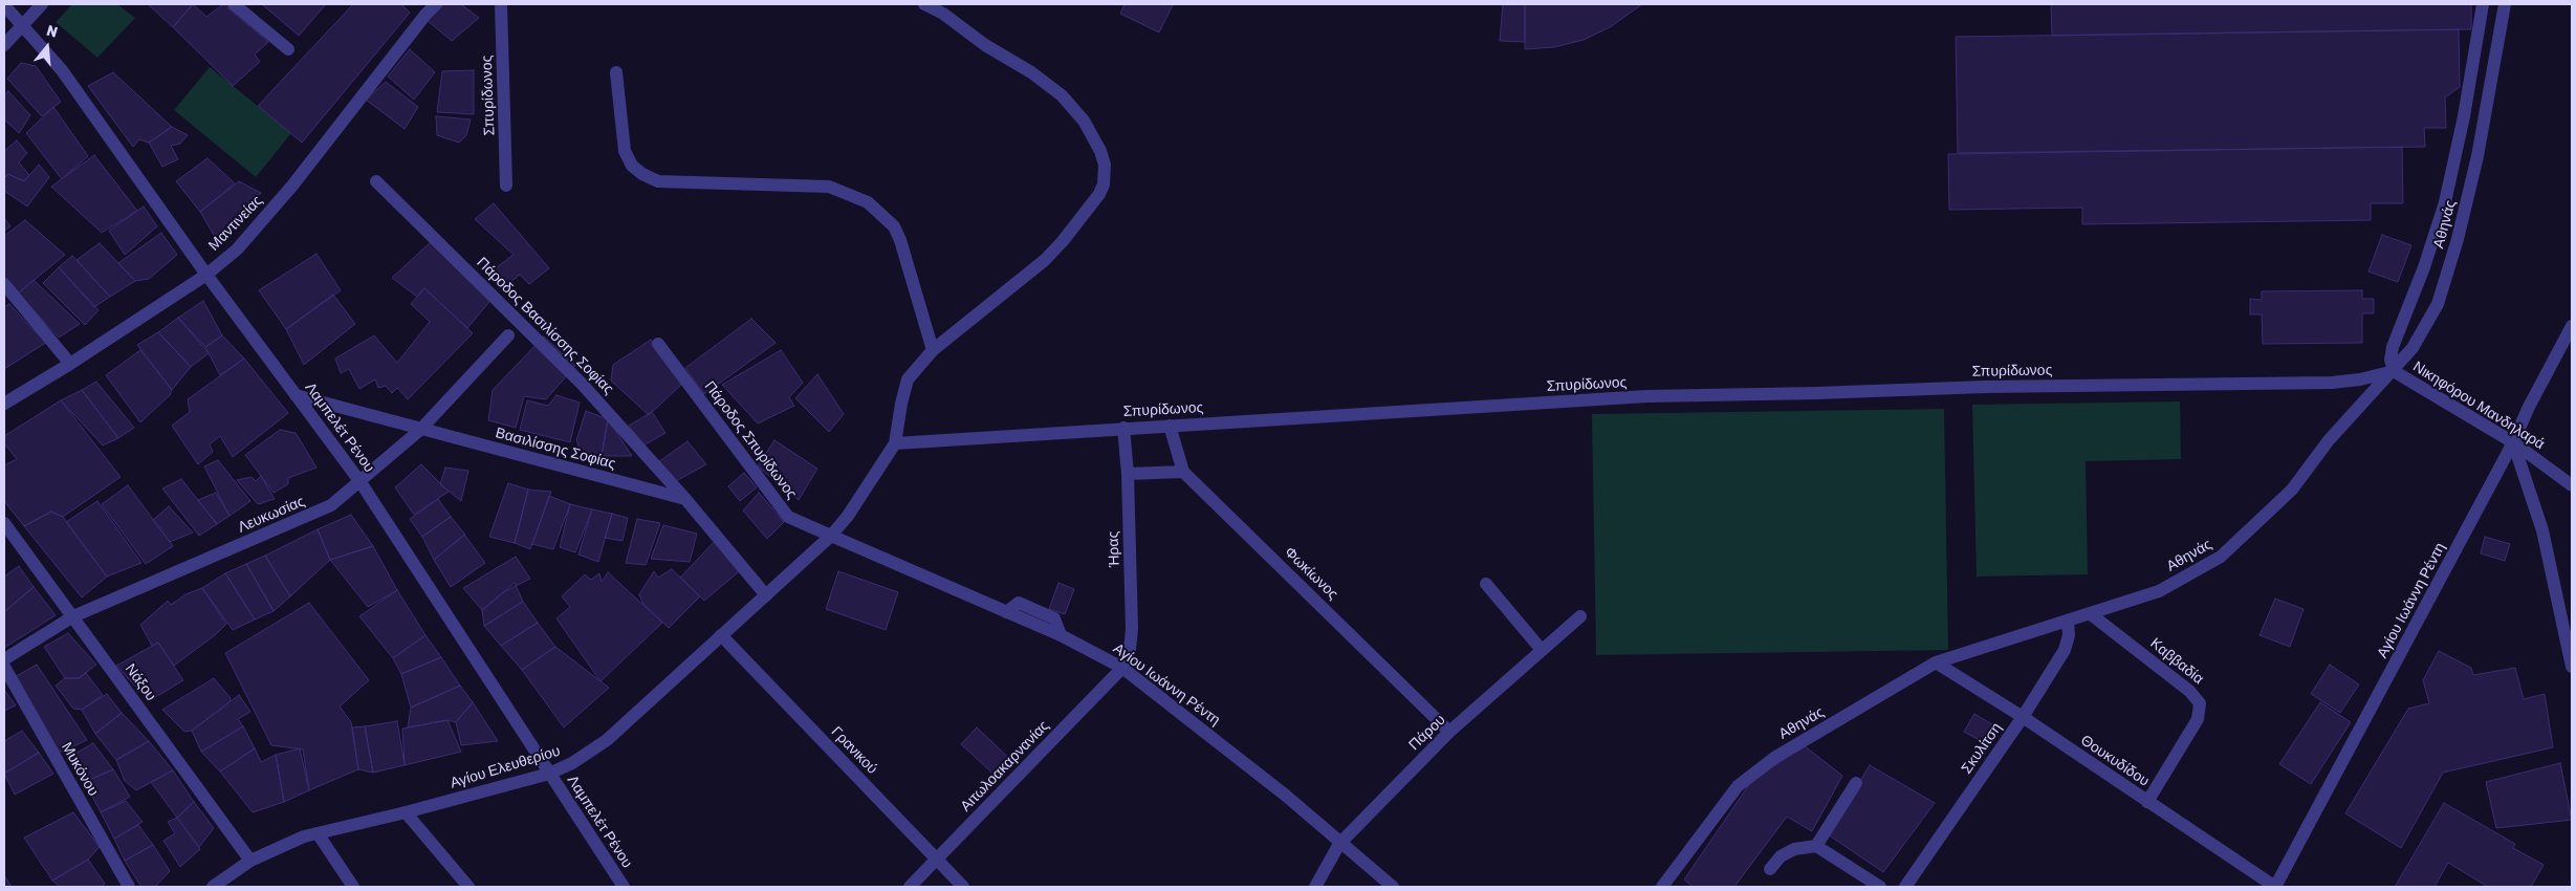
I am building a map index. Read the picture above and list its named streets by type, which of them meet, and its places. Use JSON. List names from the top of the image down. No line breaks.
{"streets":{"street":["Σπυρίδωνος","Μαντινείας","Αθηνάς","Πάροδος Βασιλίσσης Σοφίας","Νικηφόρου Μανδηλαρά","Λαμπελέτ Ρένου","Πάροδος Σπυρίδωνος","Βασιλίσσης Σοφίας","Λευκωσίας","Ήρας","Φωκίωνος","Αγίου Ιωάννη Ρέντη","Καββαδία","Νάξου","Πάρου","Σκυλίτση","Γρανικού","Θουκυδίδου","Αιτωλοακαρνανίας","Αγίου Ελευθερίου","Μυκόνου"]},"crossings":[["Σπυρίδωνος","Αθηνάς"],["Σπυρίδωνος","Νικηφόρου Μανδηλαρά"],["Σπυρίδωνος","Ήρας"],["Σπυρίδωνος","Φωκίωνος"],["Μαντινείας","Λαμπελέτ Ρένου"],["Αθηνάς","Νικηφόρου Μανδηλαρά"],["Αθηνάς","Καββαδία"],["Αθηνάς","Σκυλίτση"],["Αθηνάς","Θουκυδίδου"],["Πάροδος Βασιλίσσης Σοφίας","Βασιλίσσης Σοφίας"],["Νικηφόρου Μανδηλαρά","Αγίου Ιωάννη Ρέντη"],["Λαμπελέτ Ρένου","Βασιλίσσης Σοφίας"],["Λαμπελέτ Ρένου","Λευκωσίας"],["Λαμπελέτ Ρένου","Αγίου Ελευθερίου"],["Πάροδος Σπυρίδωνος","Αγίου Ιωάννη Ρέντη"],["Πάροδος Σπυρίδωνος","Αγίου Ελευθερίου"],["Βασιλίσσης Σοφίας","Λευκωσίας"],["Λευκωσίας","Νάξου"],["Ήρας","Αγίου Ιωάννη Ρέντη"],["Ήρας","Αιτωλοακαρνανίας"],["Φωκίωνος","Πάρου"],["Αγίου Ιωάννη Ρέντη","Πάρου"],["Αγίου Ιωάννη Ρέντη","Θουκυδίδου"],["Αγίου Ιωάννη Ρέντη","Αιτωλοακαρνανίας"],["Αγίου Ιωάννη Ρέντη","Αγίου Ελευθερίου"],["Καββαδία","Θουκυδίδου"],["Νάξου","Αγίου Ελευθερίου"],["Σκυλίτση","Θουκυδίδου"],["Γρανικού","Αιτωλοακαρνανίας"],["Γρανικού","Αγίου Ελευθερίου"]],"north":"top"}
